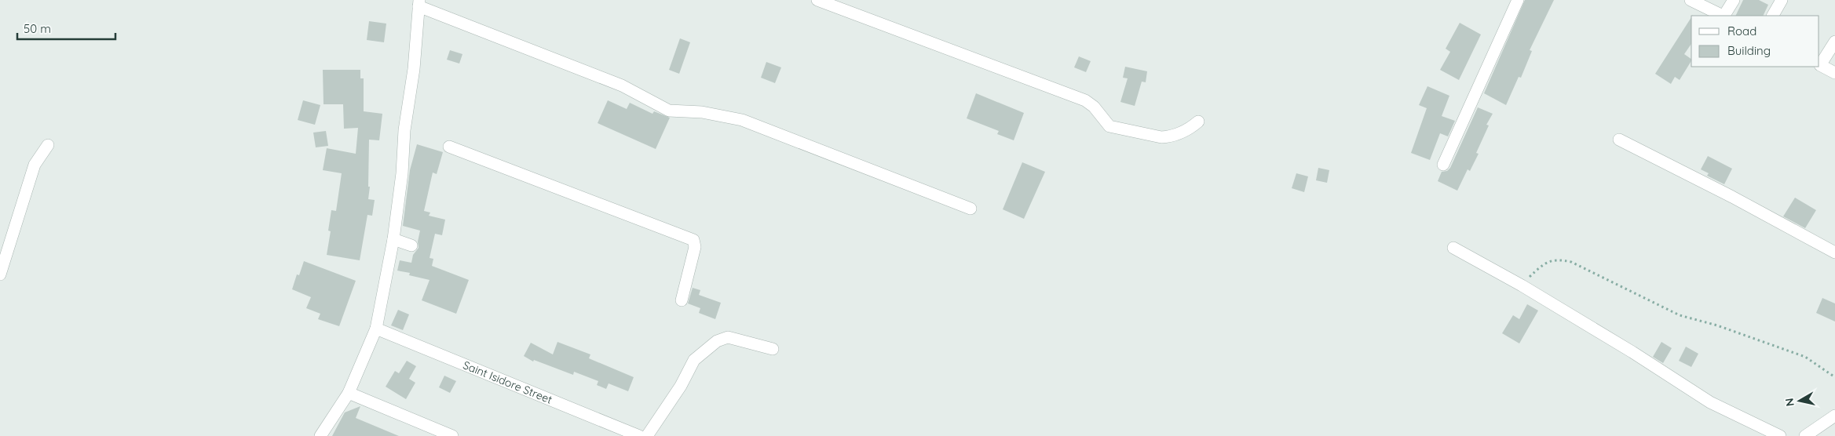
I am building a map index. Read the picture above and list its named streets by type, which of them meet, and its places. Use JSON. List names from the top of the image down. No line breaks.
{"streets":{"street":["Saint Isidore Street"]},"legend":["Road","Building"],"scale_bar":"50 m","north":"left"}
